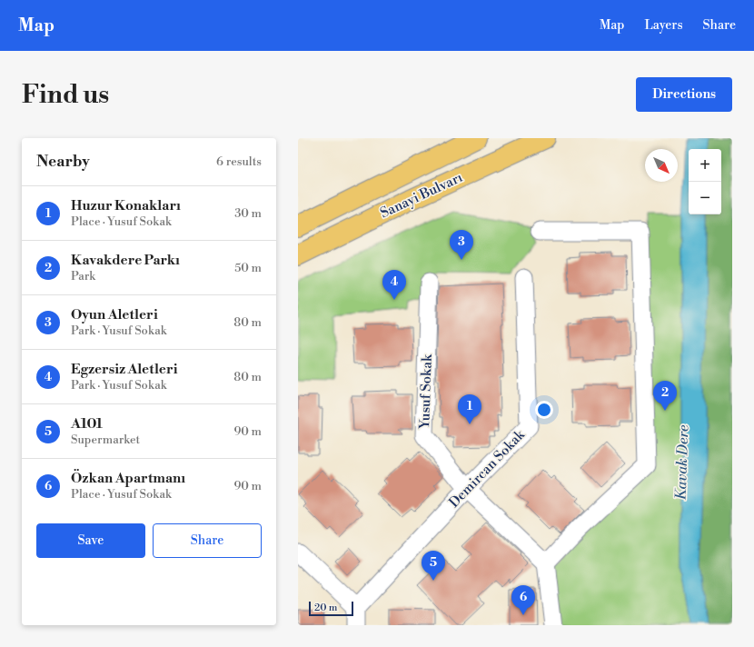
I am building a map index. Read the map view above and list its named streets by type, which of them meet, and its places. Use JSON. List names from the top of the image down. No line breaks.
{"streets":{"main road":["Sanayi Bulvarı"],"street":["Yusuf Sokak","Demircan Sokak"]},"crossings":[["Yusuf Sokak","Demircan Sokak"]],"water":["Kavak Dere"],"scale_bar":"20 m","north":"bottom right","page":{"header":"Map","nav":["Map","Layers","Share"],"buttons":["Directions",["Save","Share"]],"title":"Find us","heading":["Nearby","6 results"],"map_buttons":["+","−"],"list":[{"mark":"1","name":"Huzur Konakları","note":"Place · Yusuf Sokak","value":"30 m"},{"mark":"2","name":"Kavakdere Parkı","note":"Park","value":"50 m"},{"mark":"3","name":"Oyun Aletleri","note":"Park · Yusuf Sokak","value":"80 m"},{"mark":"4","name":"Egzersiz Aletleri","note":"Park · Yusuf Sokak","value":"80 m"},{"mark":"5","name":"A101","note":"Supermarket","value":"90 m"},{"mark":"6","name":"Özkan Apartmanı","note":"Place · Yusuf Sokak","value":"90 m"}],"pins":["3","4","2","1","5","6"],"scale":"20 m"}}
